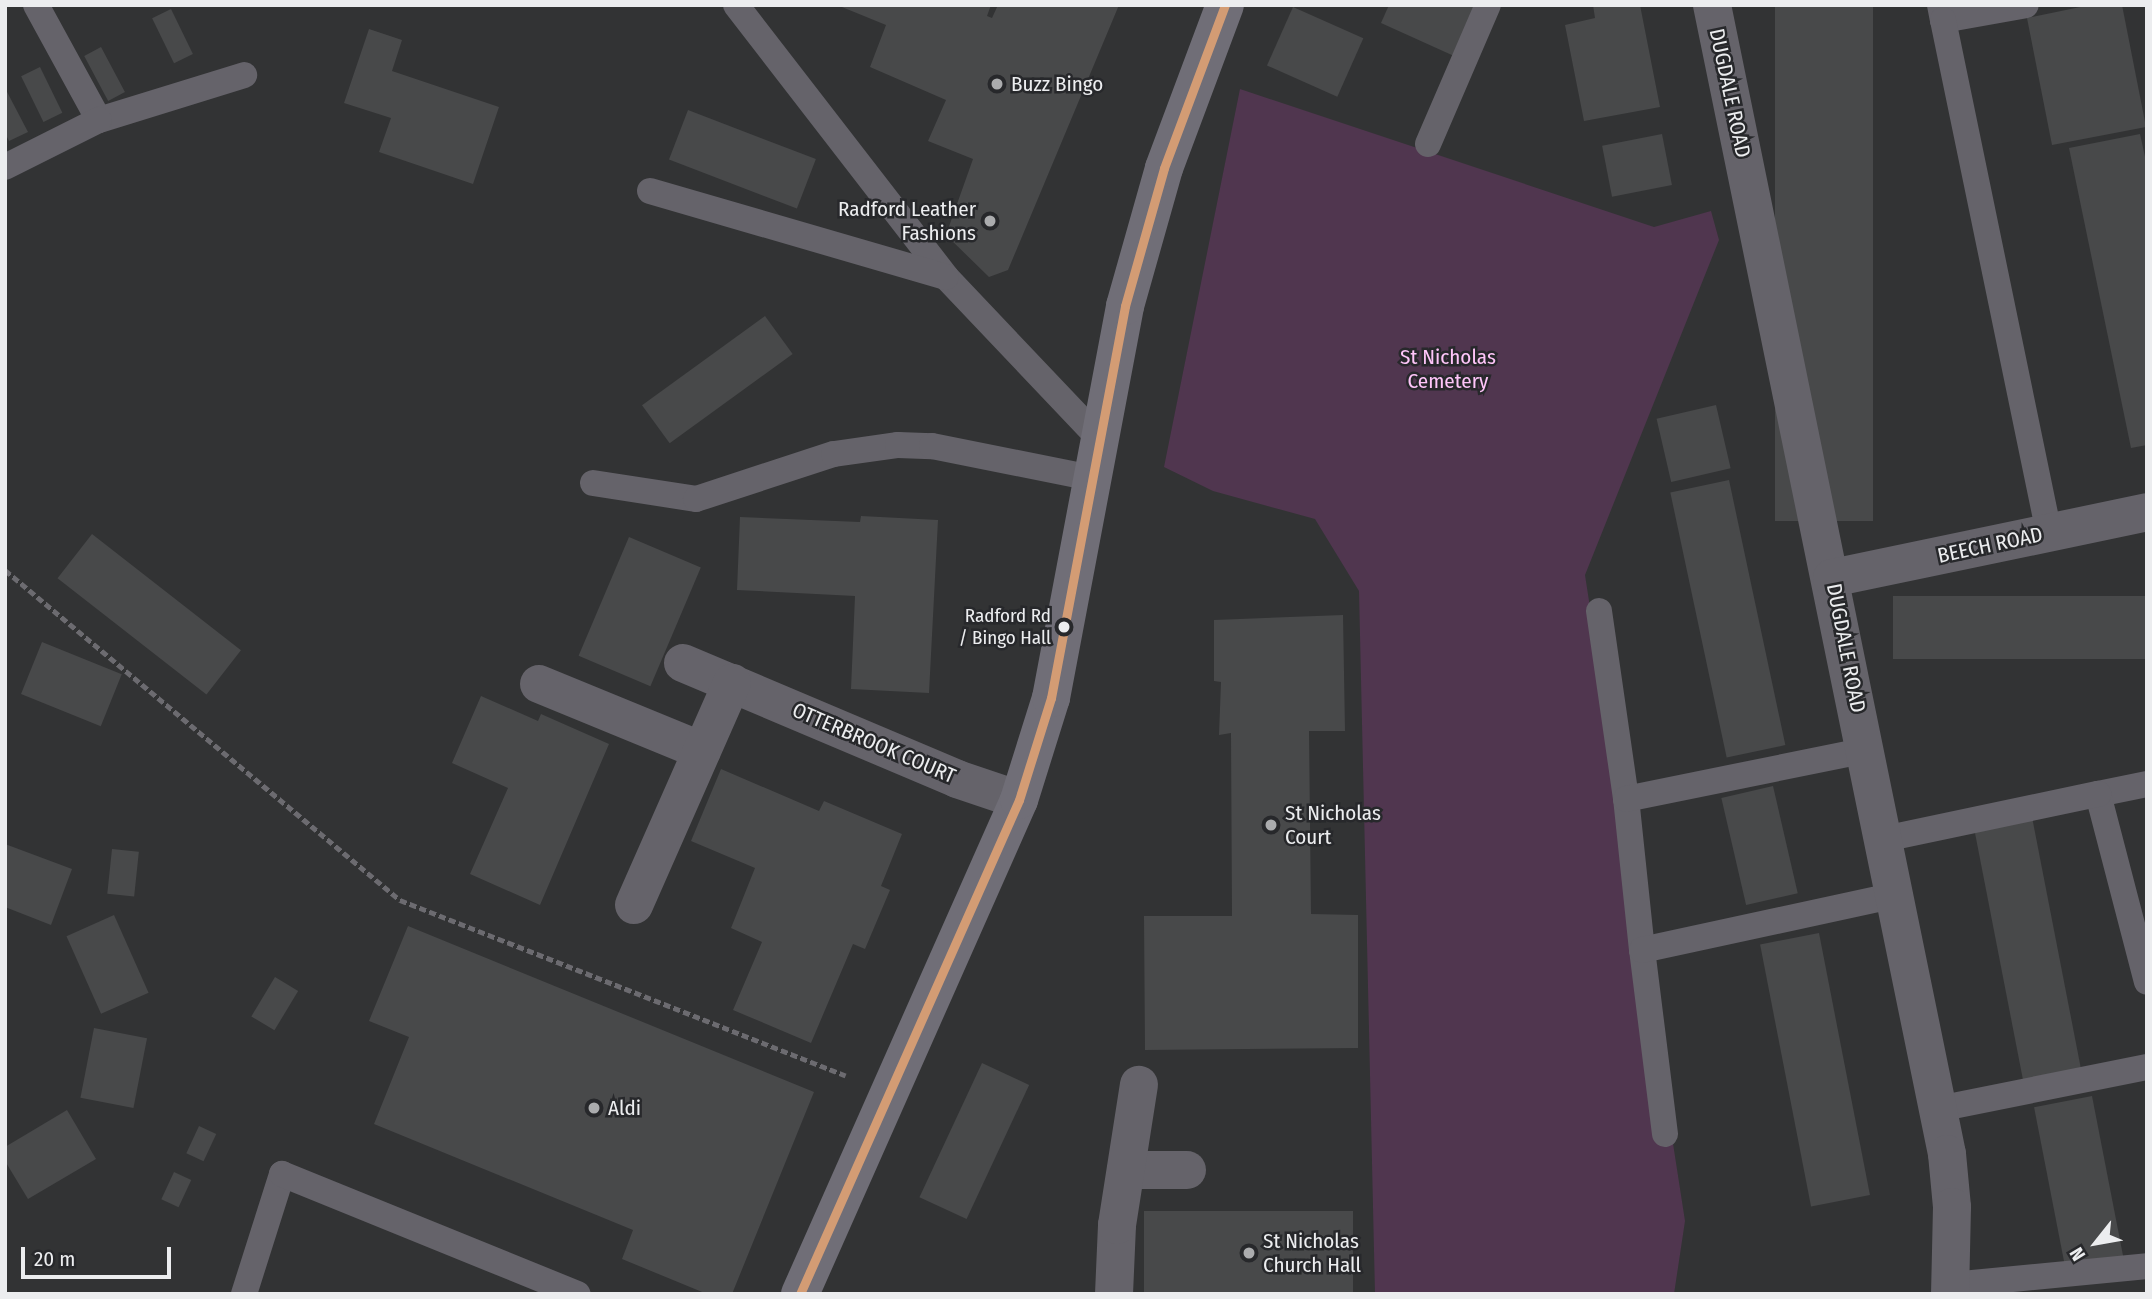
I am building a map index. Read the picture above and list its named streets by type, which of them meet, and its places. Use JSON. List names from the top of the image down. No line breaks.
{"streets":{"street":["DUGDALE ROAD","BEECH ROAD","OTTERBROOK COURT"]},"crossings":[["DUGDALE ROAD","BEECH ROAD"]],"parks":["St Nicholas Cemetery"],"places":["Buzz Bingo","Radford Leather Fashions","Radford Rd / Bingo Hall","St Nicholas Court","Aldi","St Nicholas Church Hall"],"scale_bar":"20 m","north":"bottom left"}
